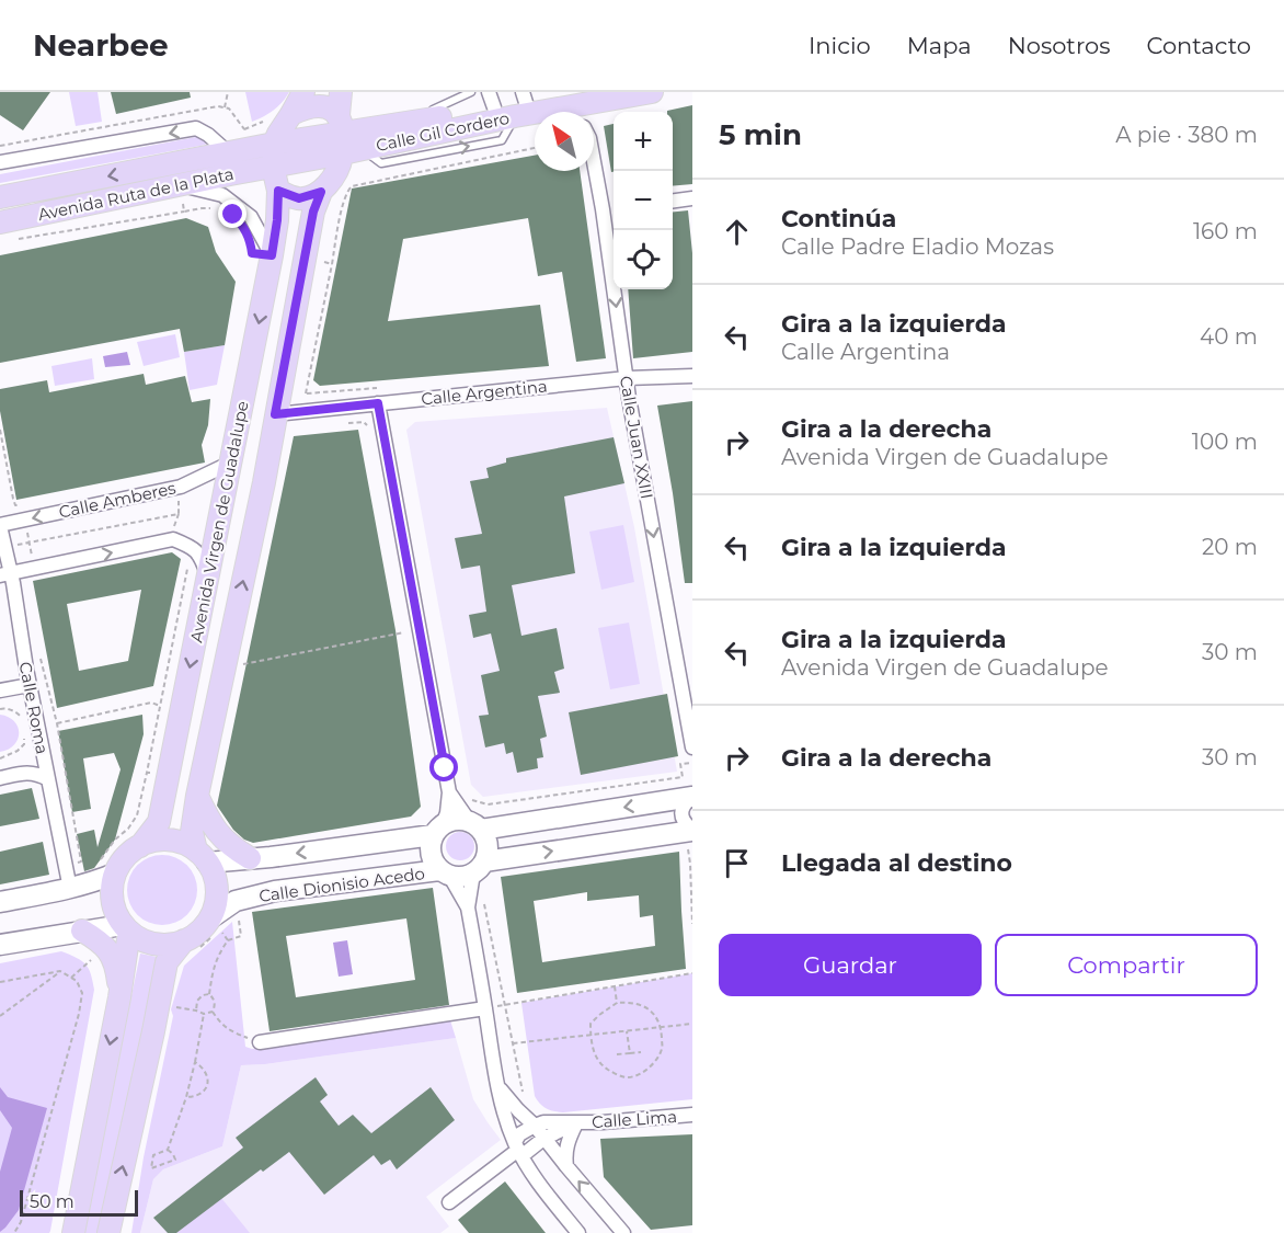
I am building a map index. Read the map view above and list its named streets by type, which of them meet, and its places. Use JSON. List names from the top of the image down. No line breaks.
{"streets":{"main road":["Calle Gil Cordero","Avenida Ruta de la Plata","Avenida Virgen de Guadalupe","Calle Dionisio Acedo"],"street":["Calle Argentina","Calle Juan XXIII","Calle Amberes","Calle Roma","Calle Lima"]},"crossings":[["Calle Gil Cordero","Avenida Ruta de la Plata"],["Calle Gil Cordero","Avenida Virgen de Guadalupe"],["Avenida Ruta de la Plata","Avenida Virgen de Guadalupe"],["Calle Argentina","Calle Juan XXIII"],["Calle Argentina","Avenida Virgen de Guadalupe"],["Calle Amberes","Avenida Virgen de Guadalupe"],["Calle Amberes","Calle Roma"],["Avenida Virgen de Guadalupe","Calle Dionisio Acedo"]],"one_way":["Calle Juan XXIII","Calle Amberes"],"scale_bar":"50 m","north":"top left","page":{"header":"Nearbee","nav":["Inicio","Mapa","Nosotros","Contacto"],"heading":["5 min","A pie · 380 m"],"map_buttons":["+","−"],"list":[["Continúa","Calle Padre Eladio Mozas","160 m"],["Gira a la izquierda","Calle Argentina","40 m"],["Gira a la derecha","Avenida Virgen de Guadalupe","100 m"],["Gira a la izquierda","20 m"],["Gira a la izquierda","Avenida Virgen de Guadalupe","30 m"],["Gira a la derecha","30 m"],"Llegada al destino"],"buttons":["Guardar","Compartir"],"scale":"50 m"}}
